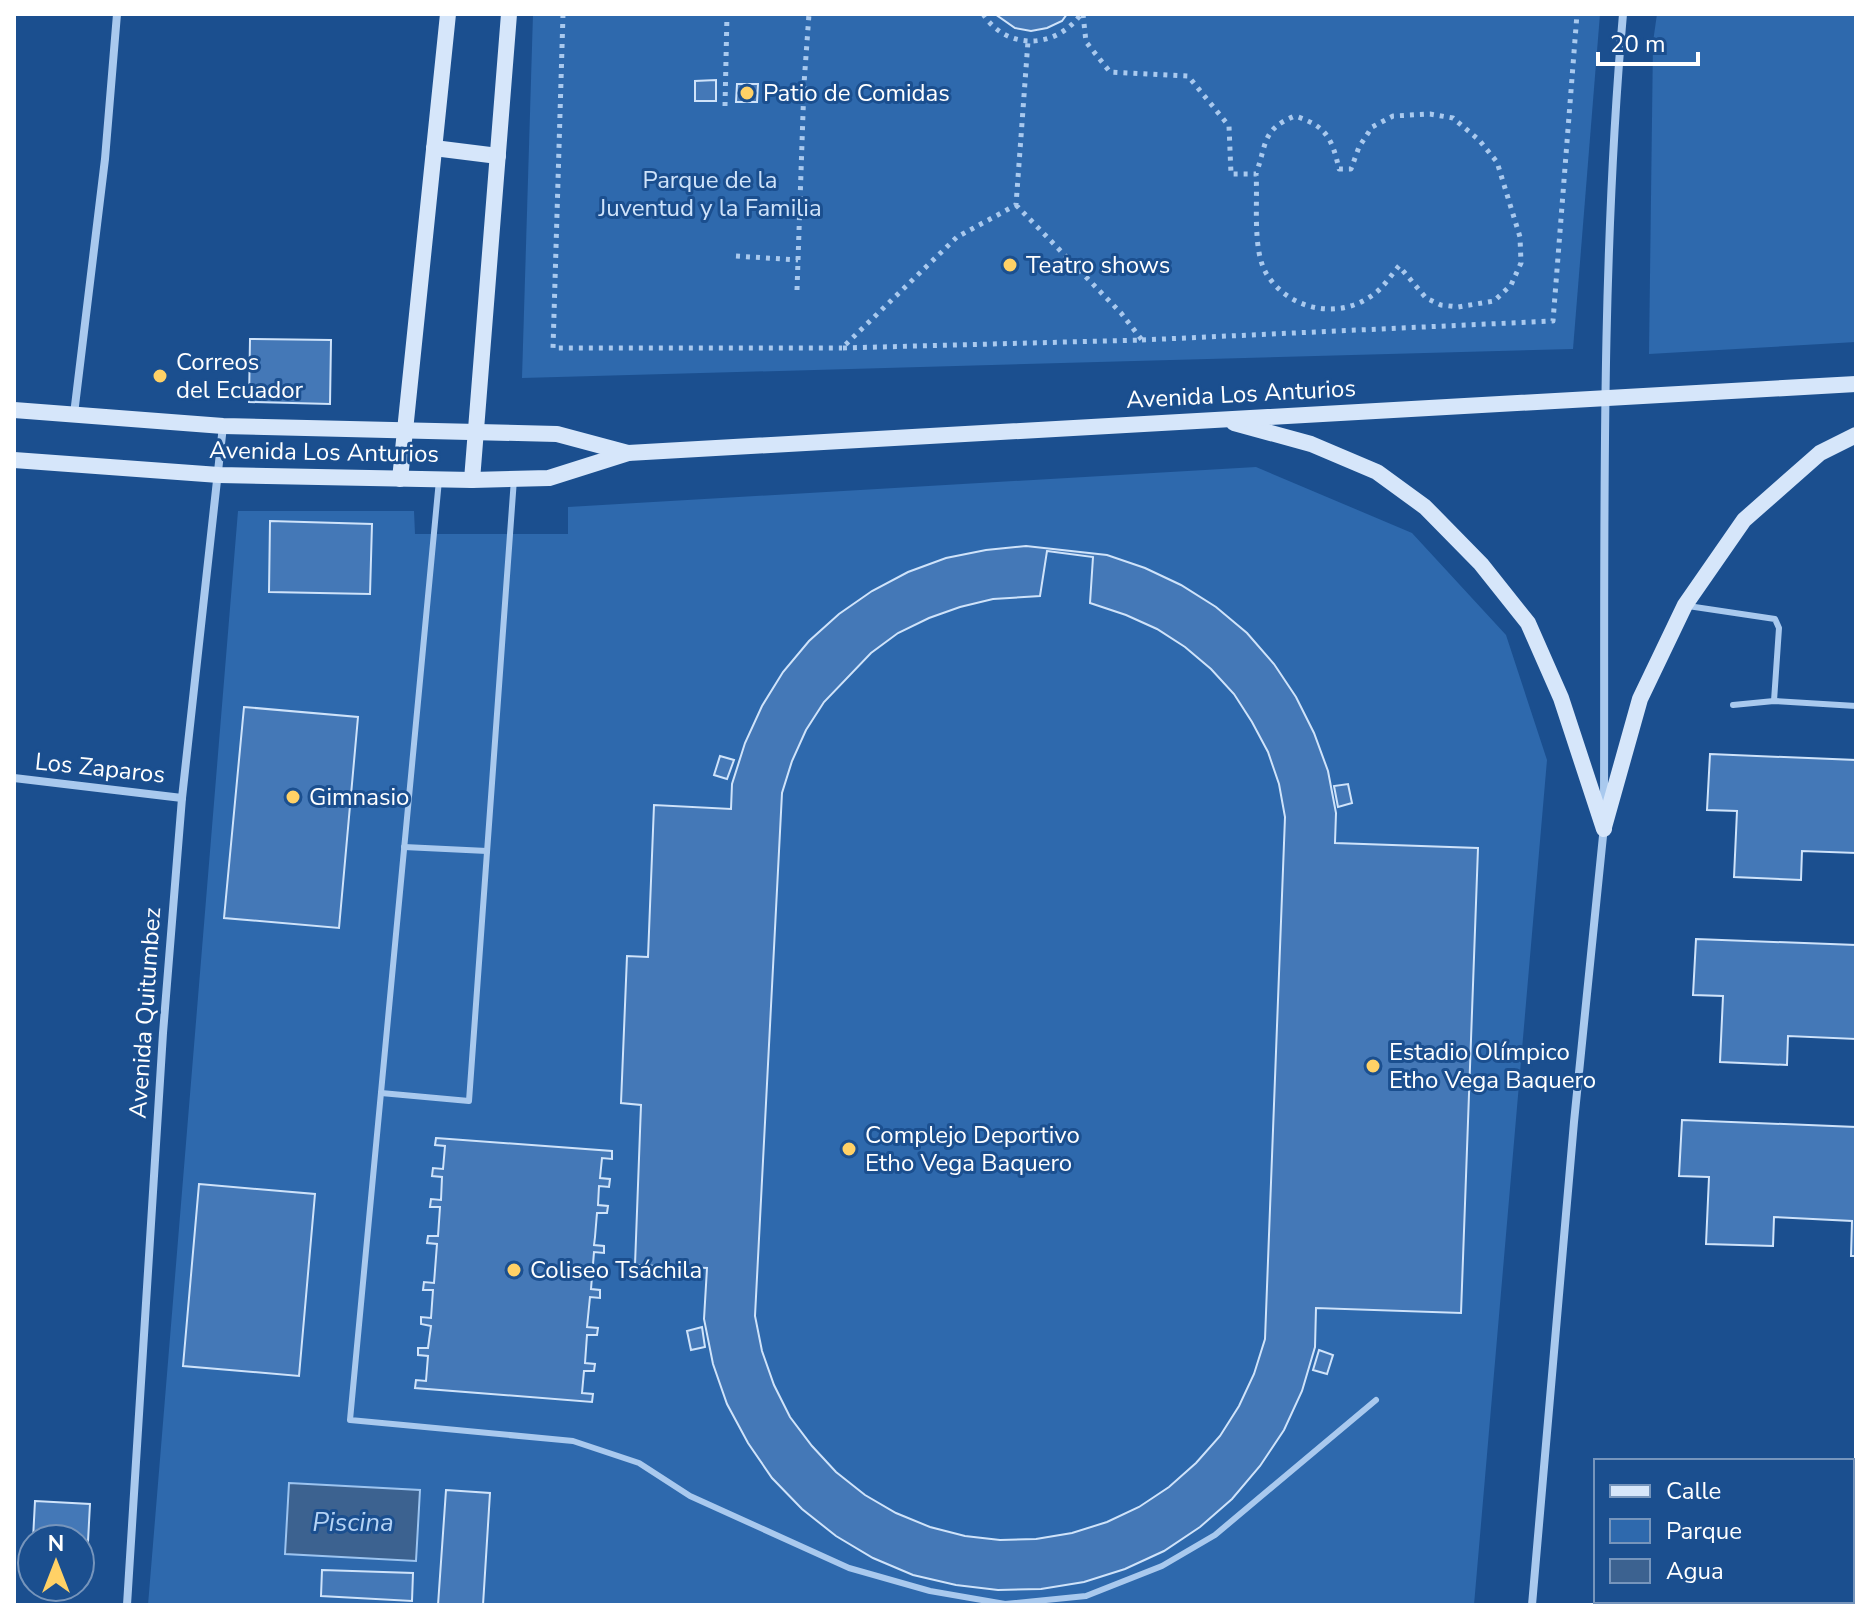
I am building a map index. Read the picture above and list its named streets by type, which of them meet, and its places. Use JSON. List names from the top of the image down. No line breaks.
{"streets":{"street":["Avenida Los Anturios","Los Zaparos","Avenida Quitumbez"]},"crossings":[["Avenida Los Anturios","Avenida Quitumbez"],["Los Zaparos","Avenida Quitumbez"]],"water":["Piscina"],"parks":["Parque de la Juventud y la Familia"],"places":["Patio de Comidas","Teatro shows","Correos del Ecuador","Gimnasio","Estadio Olímpico Etho Vega Baquero","Complejo Deportivo Etho Vega Baquero","Coliseo Tsáchila"],"legend":["Calle","Parque","Agua"],"scale_bar":"20 m","north":"top"}
